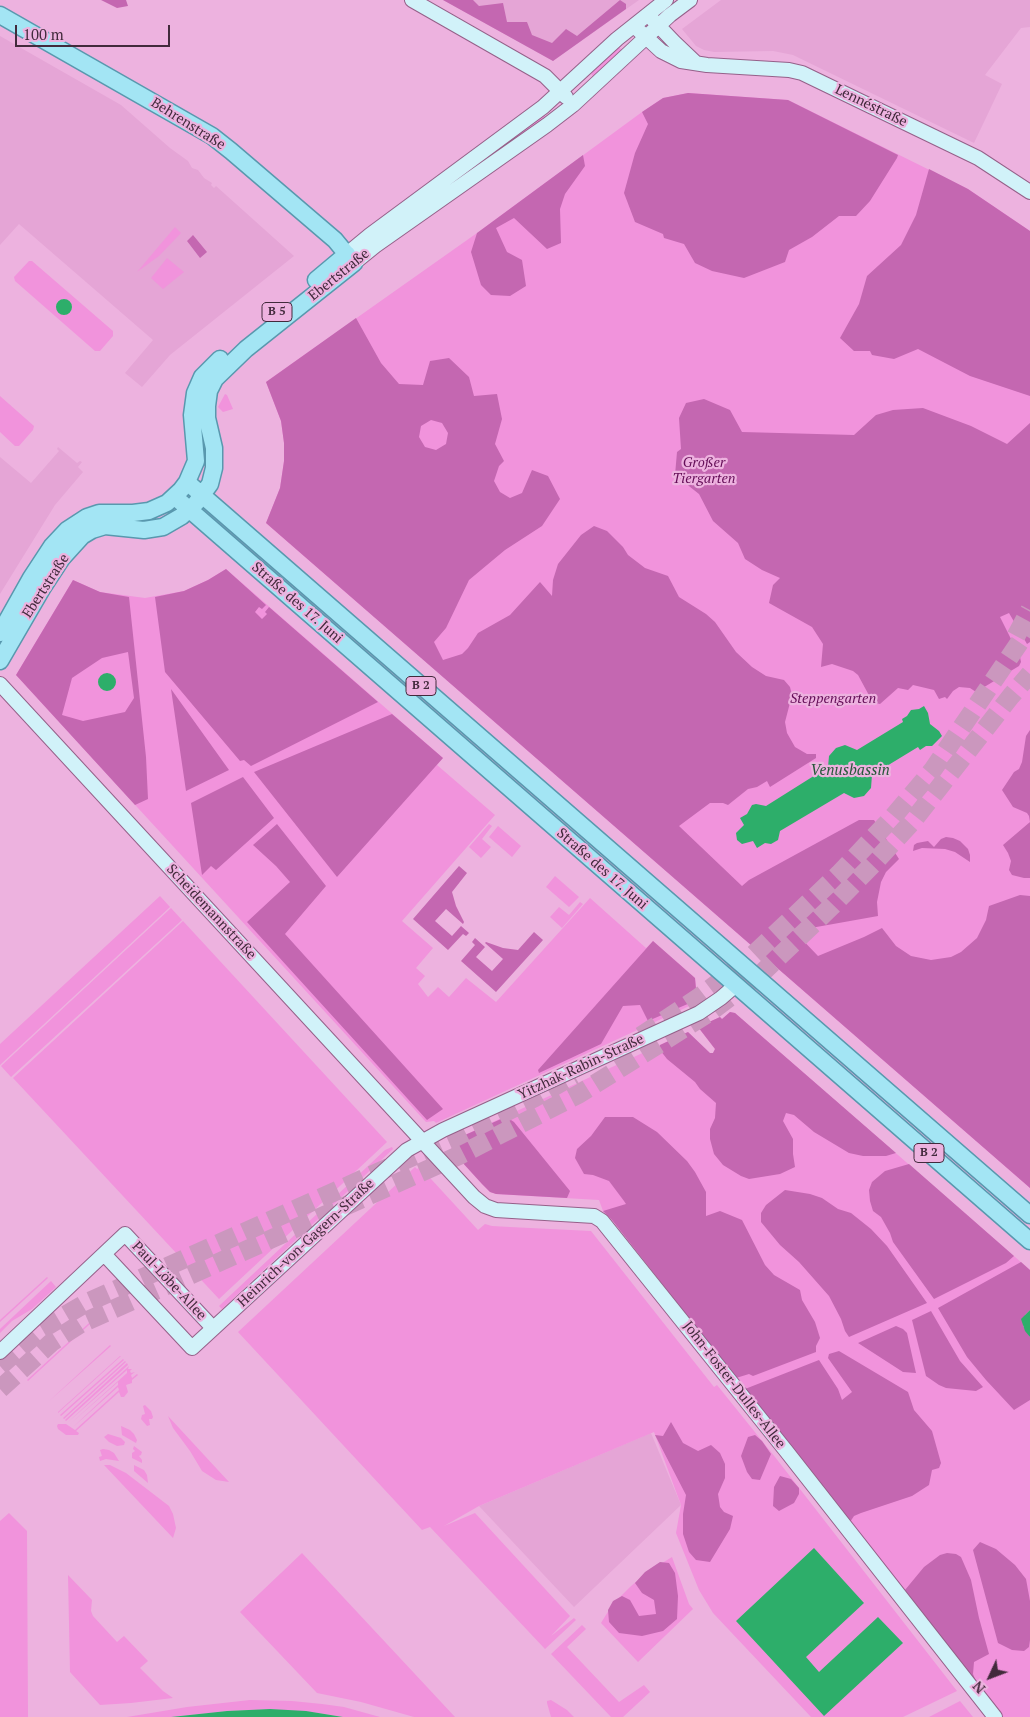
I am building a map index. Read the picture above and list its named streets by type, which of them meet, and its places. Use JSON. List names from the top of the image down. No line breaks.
{"streets":{"main road":["Behrenstraße","Ebertstraße","B 5","Straße des 17. Juni","B 2"],"street":["Lennéstraße","Scheidemannstraße","Yitzhak-Rabin-Straße","Heinrich-von-Gagern-Straße","Paul-Löbe-Allee","John-Foster-Dulles-Allee"]},"crossings":[["Lennéstraße","Ebertstraße"],["Behrenstraße","Ebertstraße"],["Ebertstraße","Straße des 17. Juni"],["Straße des 17. Juni","Yitzhak-Rabin-Straße"],["Scheidemannstraße","Yitzhak-Rabin-Straße"],["Scheidemannstraße","Heinrich-von-Gagern-Straße"],["Scheidemannstraße","John-Foster-Dulles-Allee"],["Yitzhak-Rabin-Straße","Heinrich-von-Gagern-Straße"],["Yitzhak-Rabin-Straße","John-Foster-Dulles-Allee"],["Heinrich-von-Gagern-Straße","Paul-Löbe-Allee"],["Heinrich-von-Gagern-Straße","John-Foster-Dulles-Allee"]],"water":["Venusbassin"],"parks":["Großer Tiergarten","Steppengarten"],"scale_bar":"100 m","north":"bottom left"}
